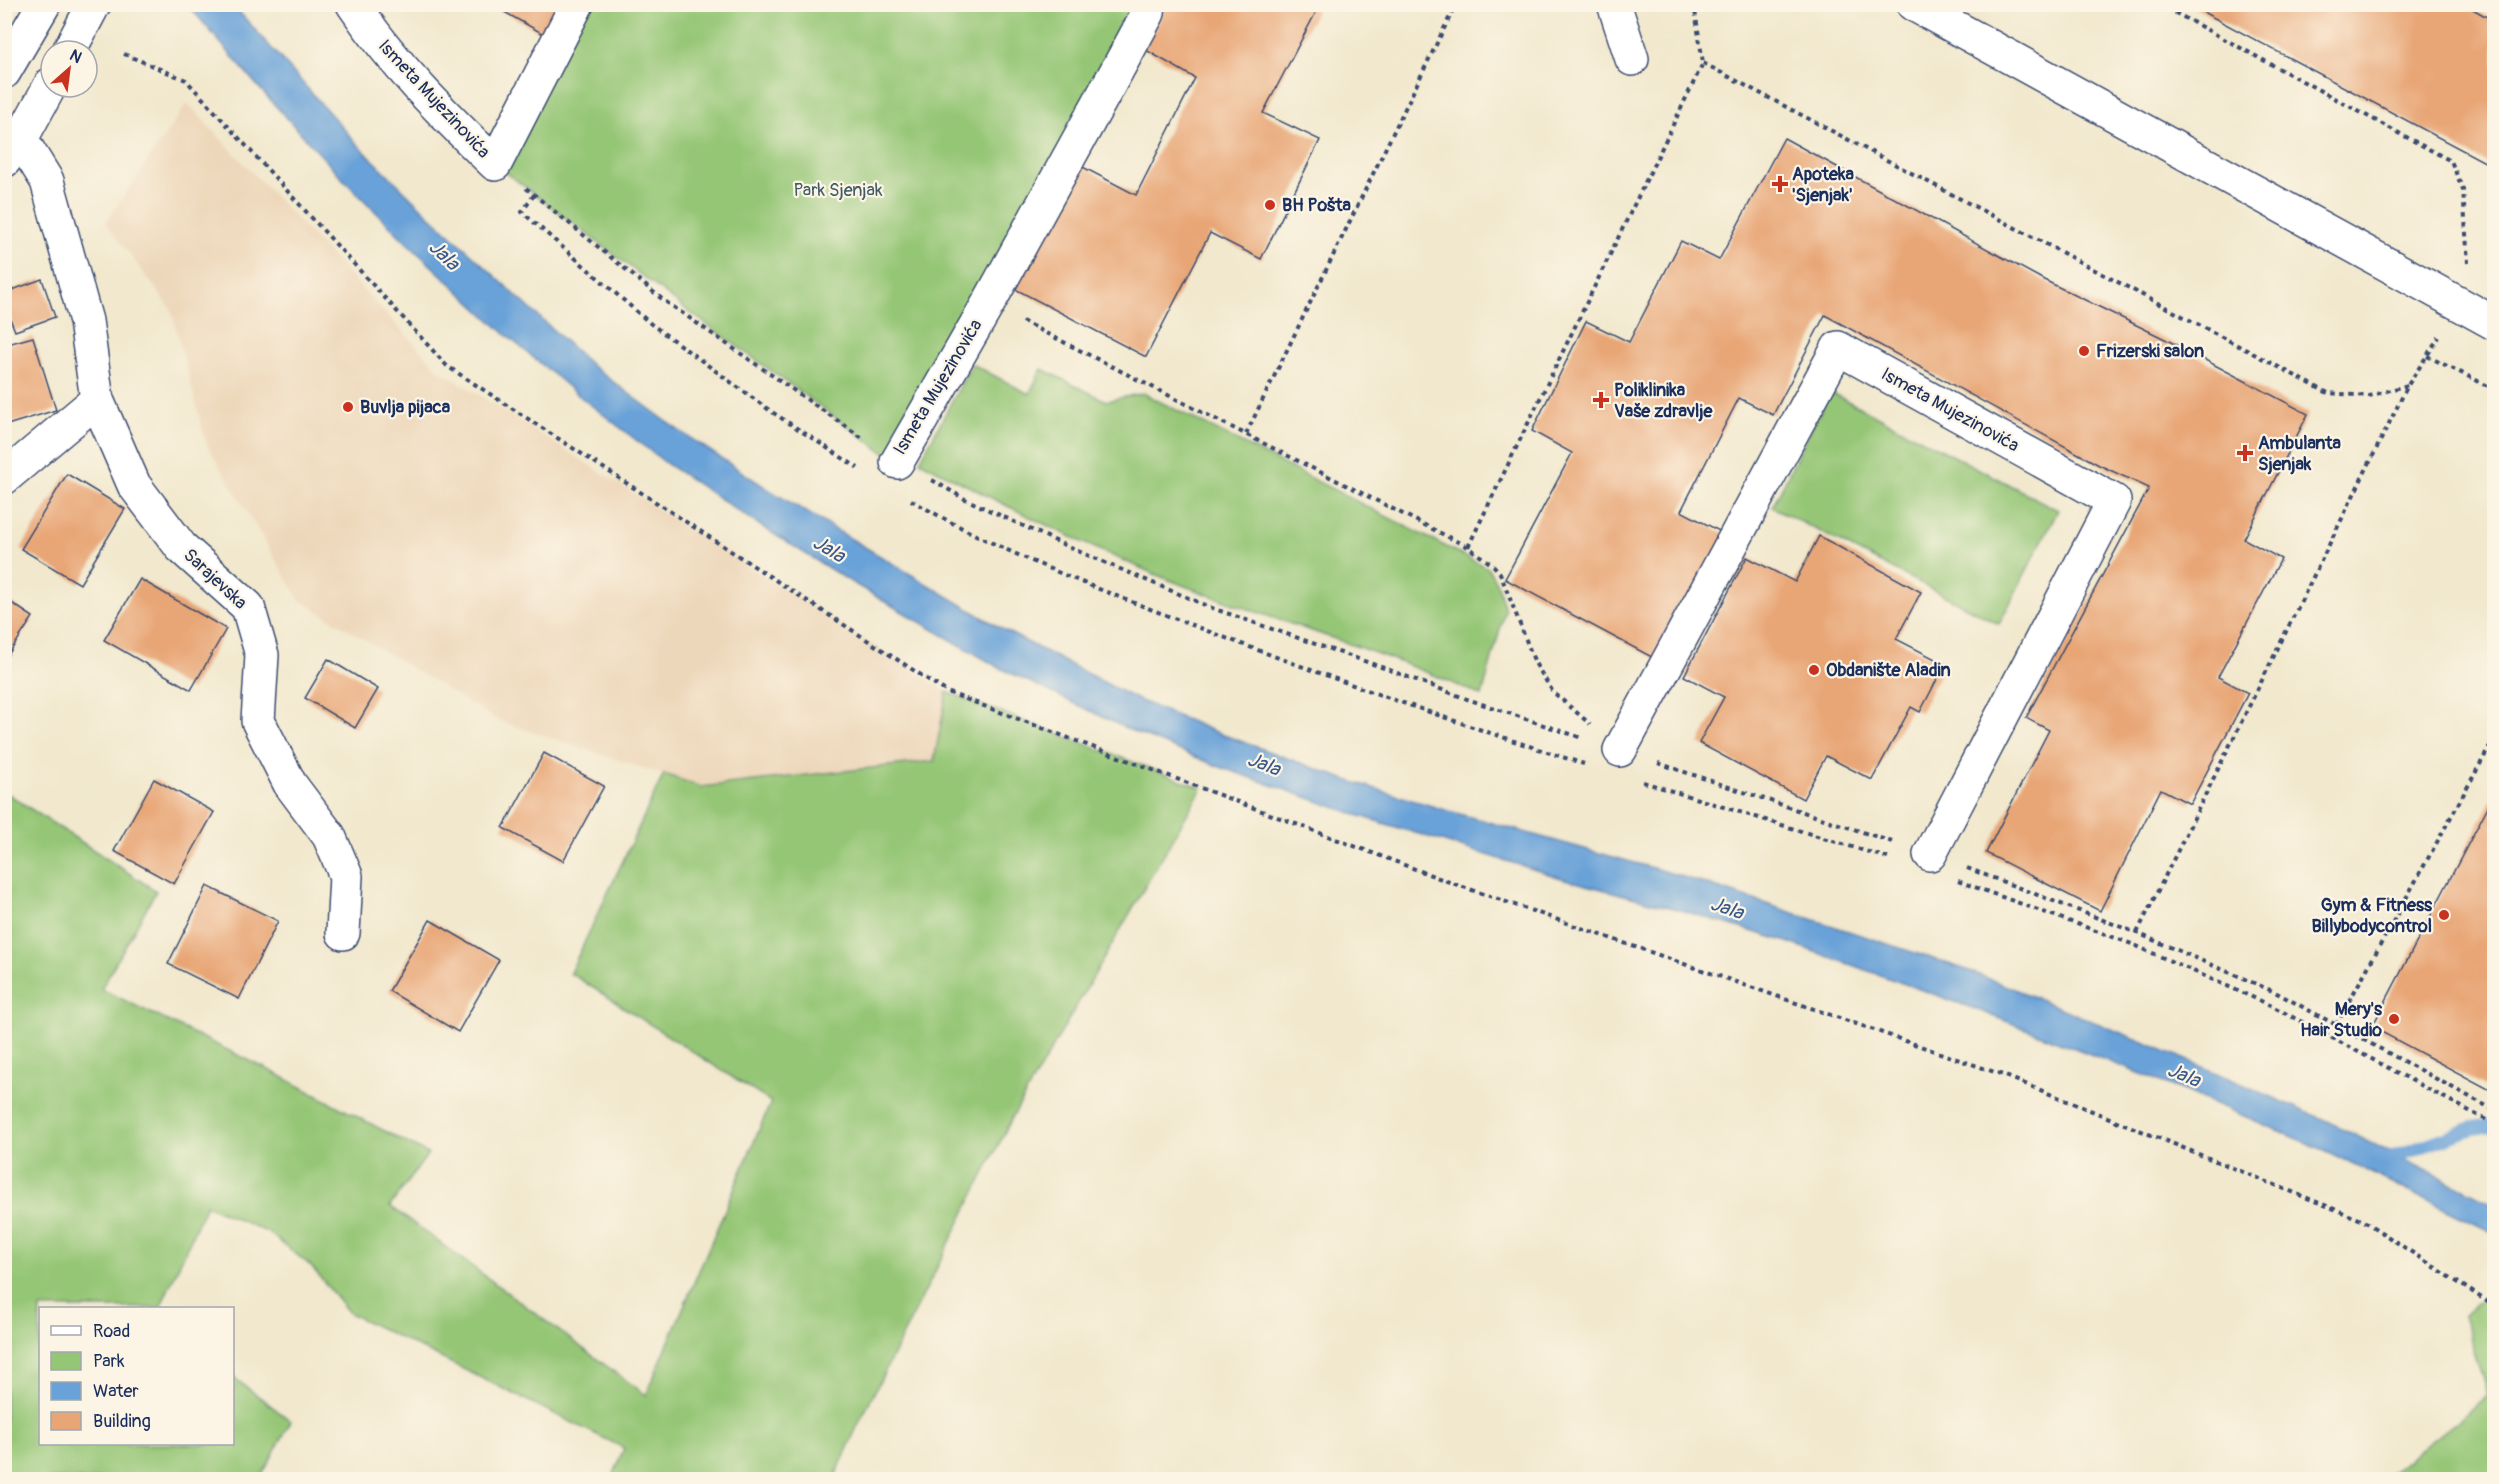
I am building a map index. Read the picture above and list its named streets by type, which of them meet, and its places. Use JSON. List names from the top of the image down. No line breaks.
{"streets":{"street":["Ismeta Mujezinovića","Sarajevska"]},"water":["Jala"],"parks":["Park Sjenjak"],"places":{"health":["Apoteka 'Sjenjak'","Poliklinika Vaše zdravlje","Ambulanta Sjenjak"],"other":["BH Pošta","Frizerski salon","Buvlja pijaca","Obdanište Aladin","Gym & Fitness Billybodycontrol","Mery's Hair Studio"]},"legend":["Road","Park","Water","Building"],"north":"top right"}
